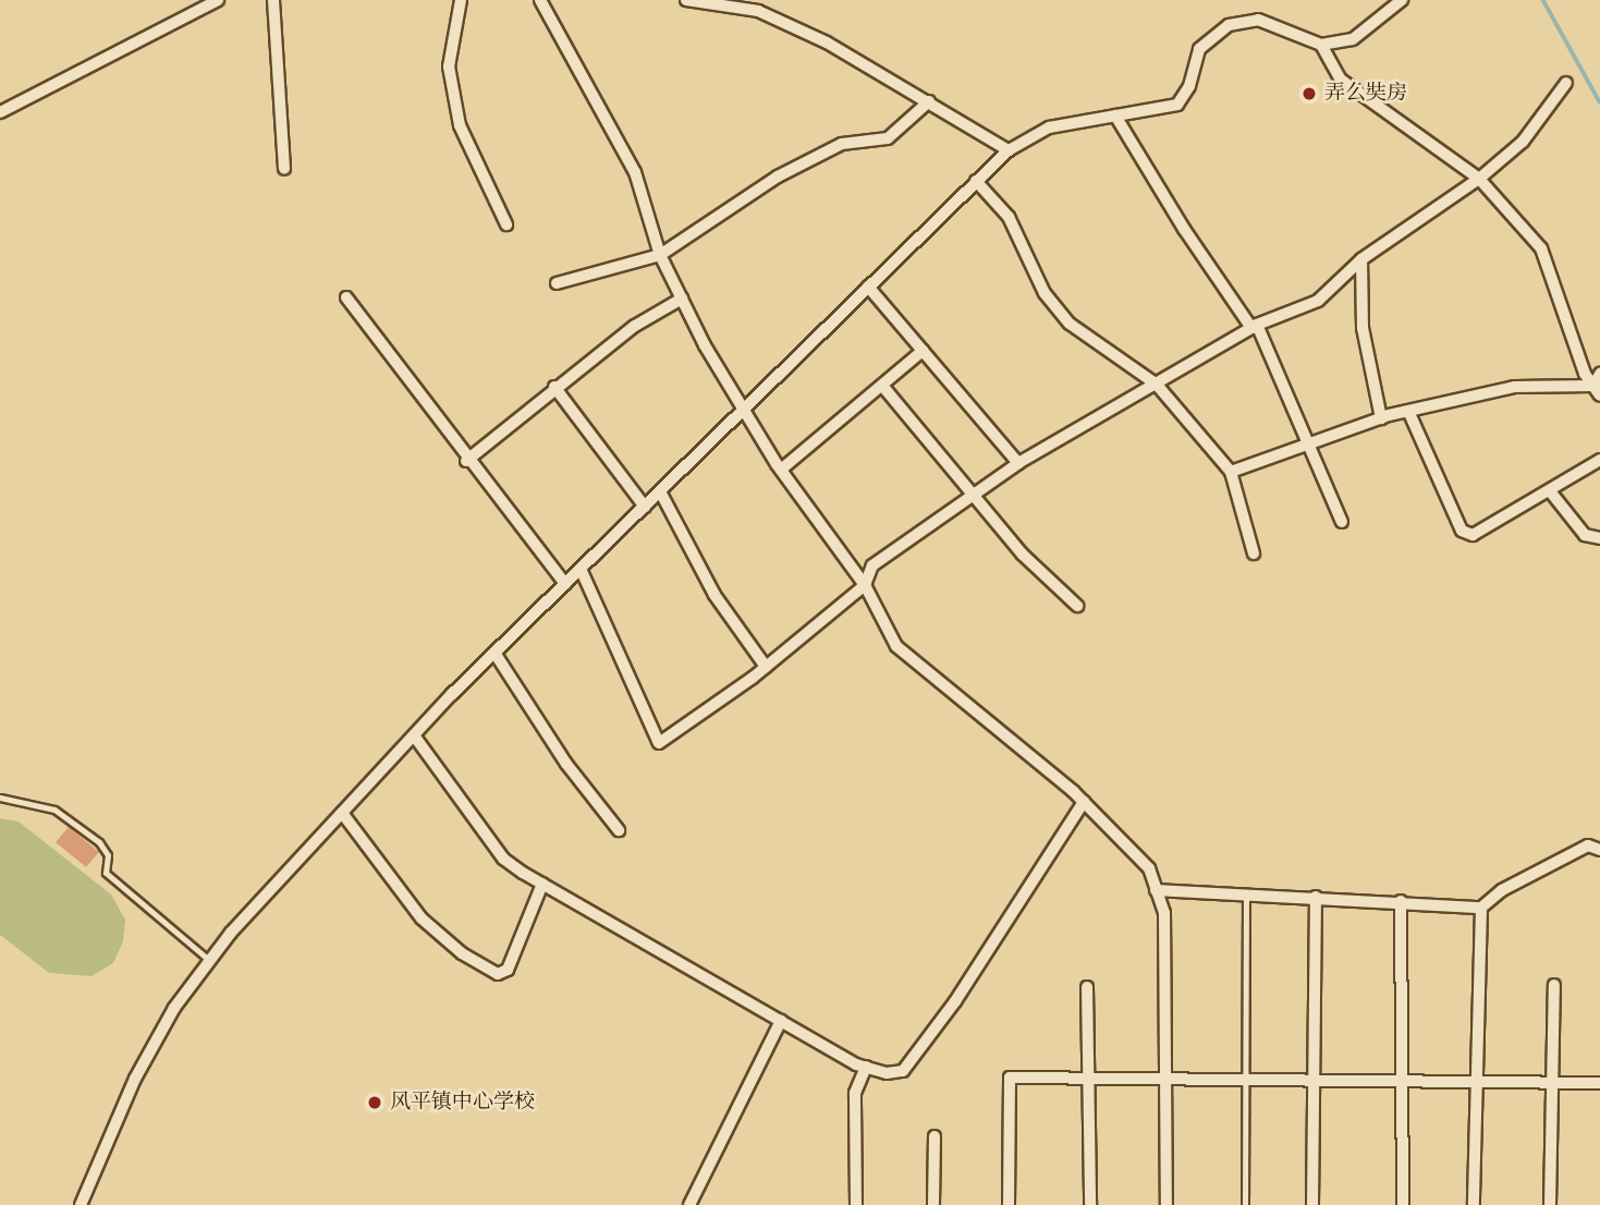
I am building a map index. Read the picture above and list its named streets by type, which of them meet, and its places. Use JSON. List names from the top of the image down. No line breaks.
{"places":["弄么奘房","风平镇中心学校"]}
